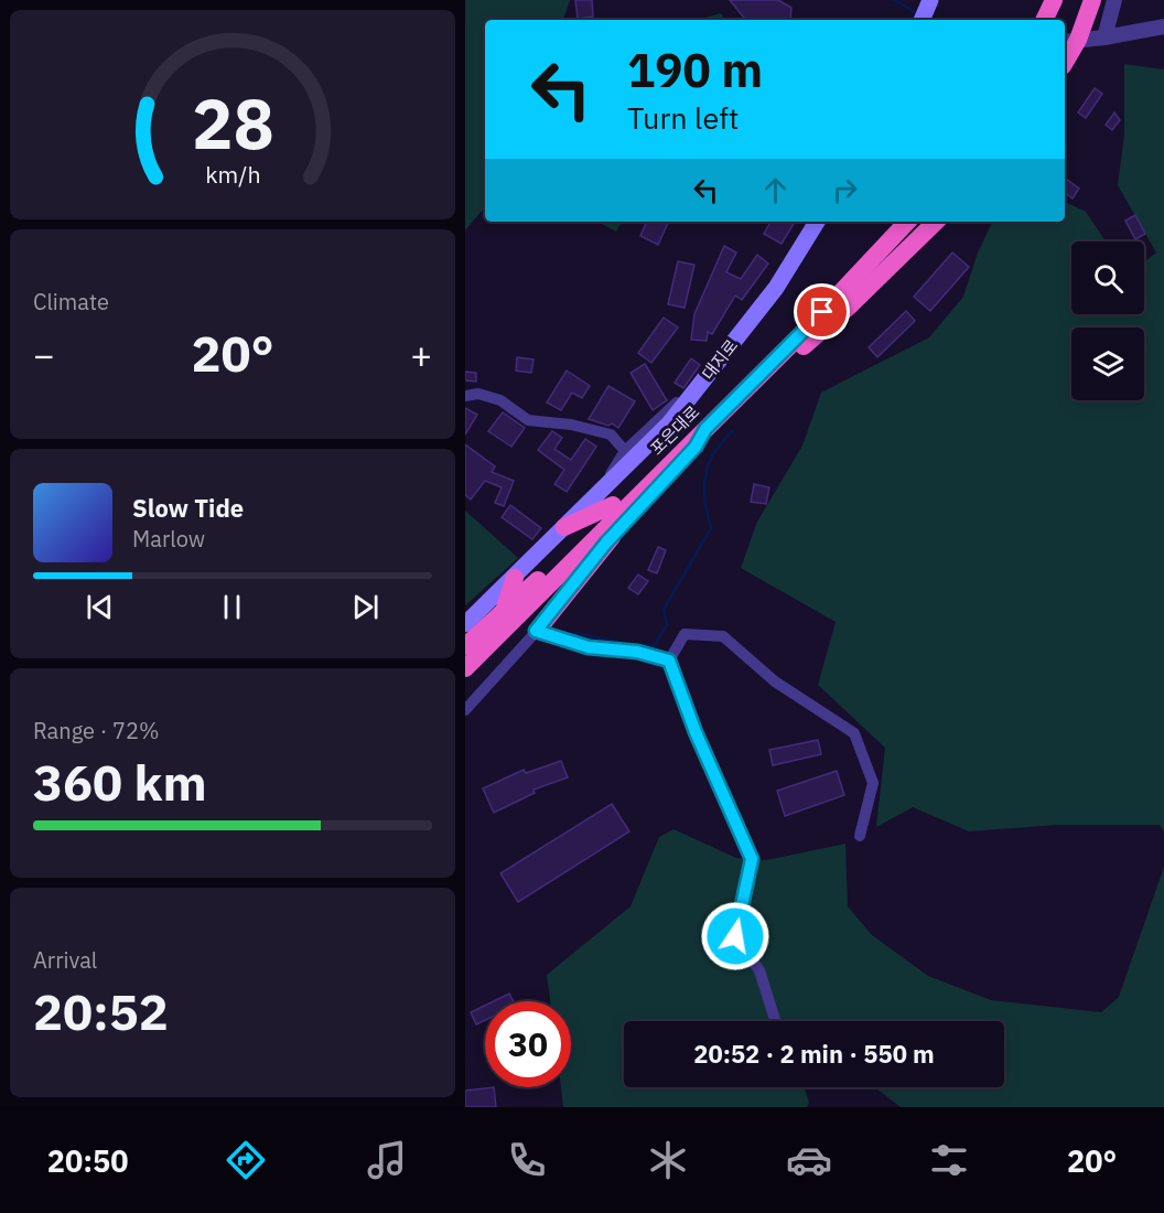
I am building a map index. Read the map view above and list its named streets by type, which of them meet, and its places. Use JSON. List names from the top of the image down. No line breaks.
{"streets":{"highway":["포은대로"],"main road":["대지로"]},"page":{"turn":["190 m","Turn left"],"tile":["Climate",["Range · 72%","360 km"],["Arrival","20:52"]],"heat":["−","20°","+"],"song":["Slow Tide","Marlow"],"limit":"30","trip":"20:52 · 2 min · 550 m","tabs":["20:50","20°"],"gauge":["28","km/h"]}}
